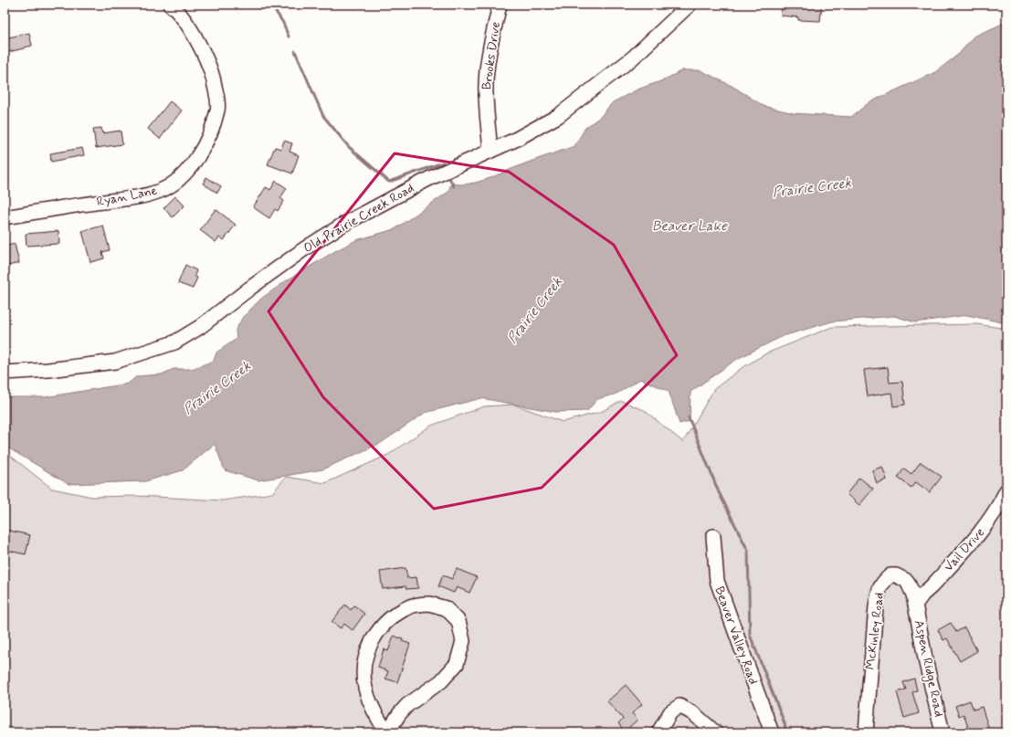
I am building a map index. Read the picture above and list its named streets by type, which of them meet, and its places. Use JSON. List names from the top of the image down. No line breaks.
{"streets":{"street":["Brooks Drive","Ryan Lane","Old Prairie Creek Road","Vail Drive","McKinley Road","Beaver Valley Road","Aspen Ridge Road"]},"crossings":[["Brooks Drive","Old Prairie Creek Road"],["Vail Drive","McKinley Road"],["Vail Drive","Aspen Ridge Road"],["McKinley Road","Aspen Ridge Road"]],"water":["Prairie Creek","Beaver Lake"]}
